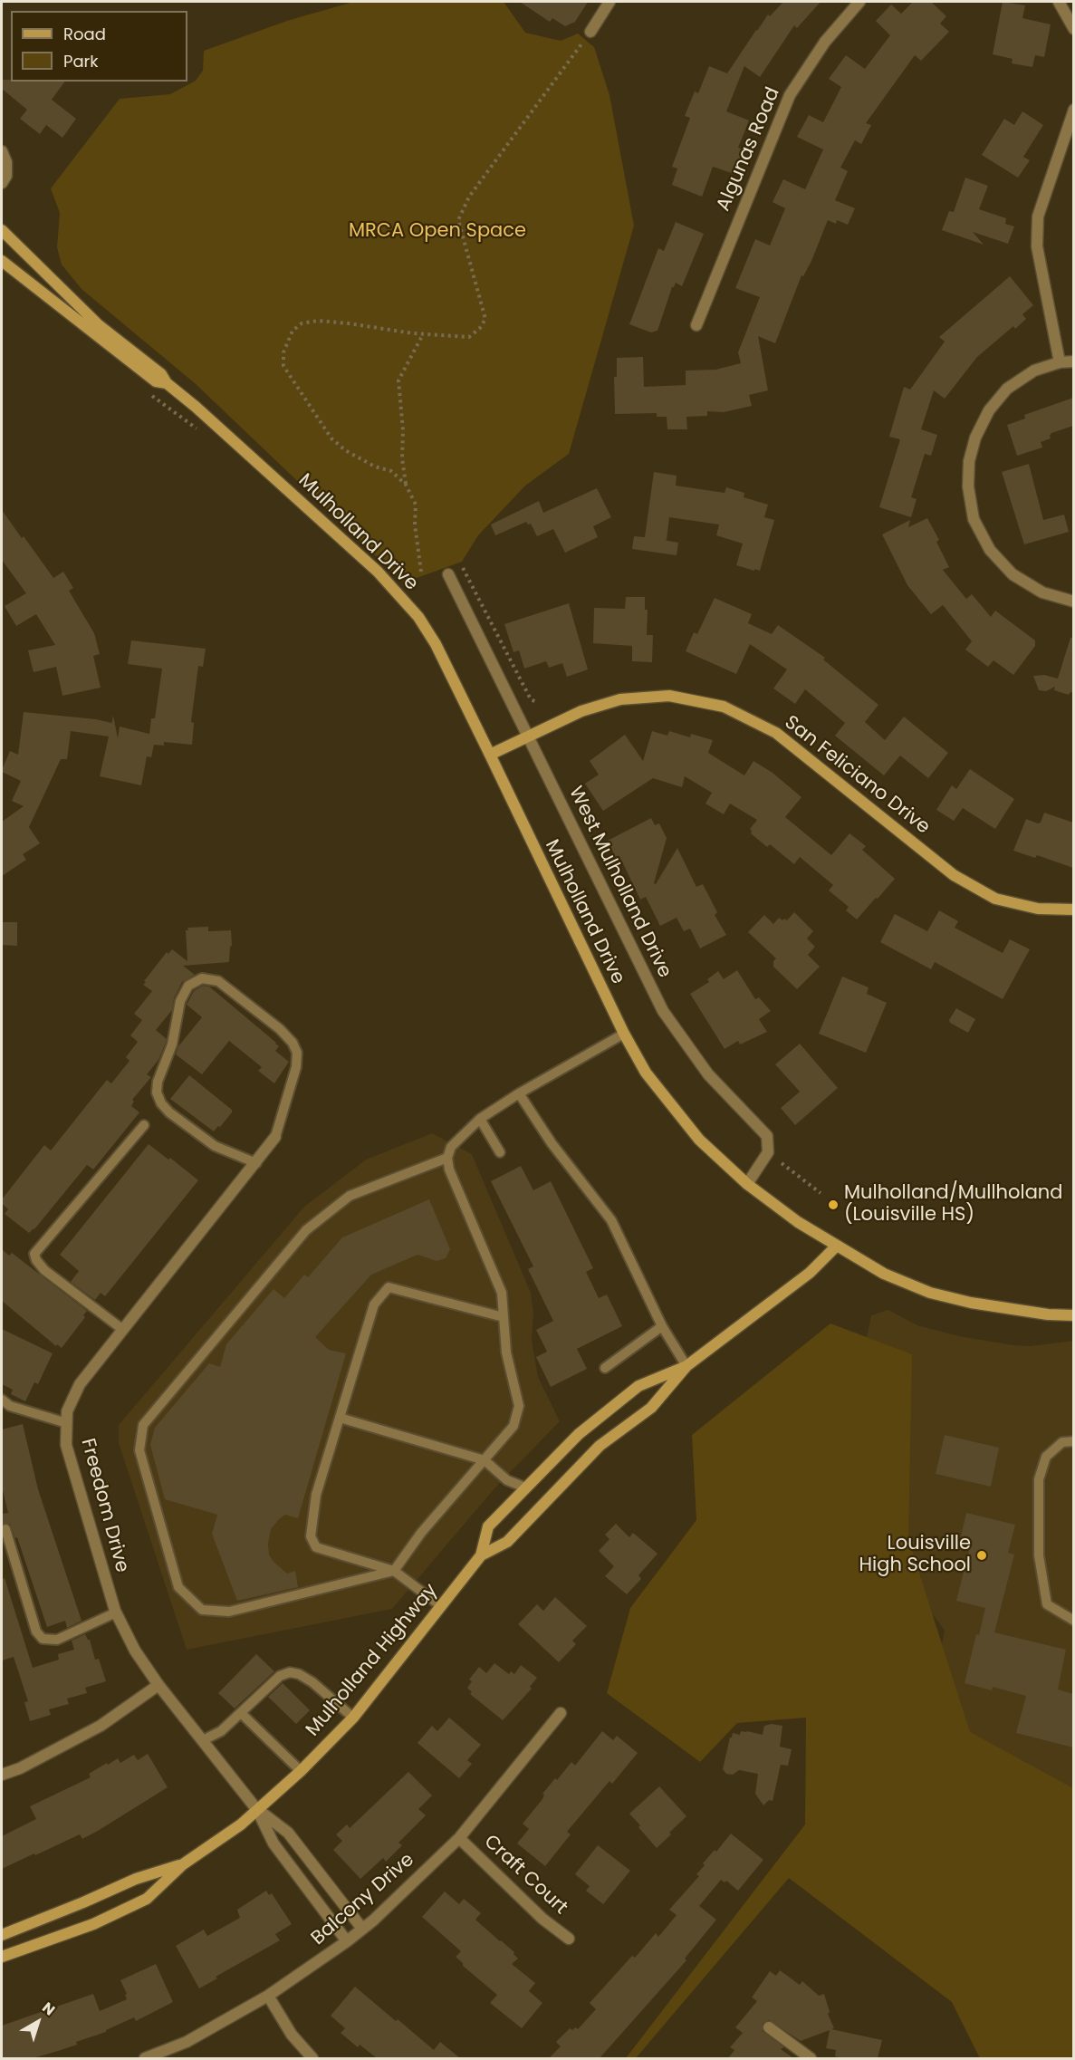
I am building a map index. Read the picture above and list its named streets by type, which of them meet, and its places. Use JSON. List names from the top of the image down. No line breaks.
{"streets":{"main road":["Mulholland Drive","San Feliciano Drive","Mulholland Highway"],"street":["Algunas Road","West Mulholland Drive","Freedom Drive","Craft Court","Balcony Drive"]},"crossings":[["Mulholland Drive","San Feliciano Drive"],["Mulholland Drive","West Mulholland Drive"],["Mulholland Drive","Mulholland Highway"],["San Feliciano Drive","West Mulholland Drive"],["Freedom Drive","Mulholland Highway"],["Freedom Drive","Balcony Drive"],["Craft Court","Balcony Drive"]],"parks":["MRCA Open Space"],"places":["Mulholland/Mullholand (Louisville HS)","Louisville High School"],"legend":["Road","Park"],"north":"top right"}
